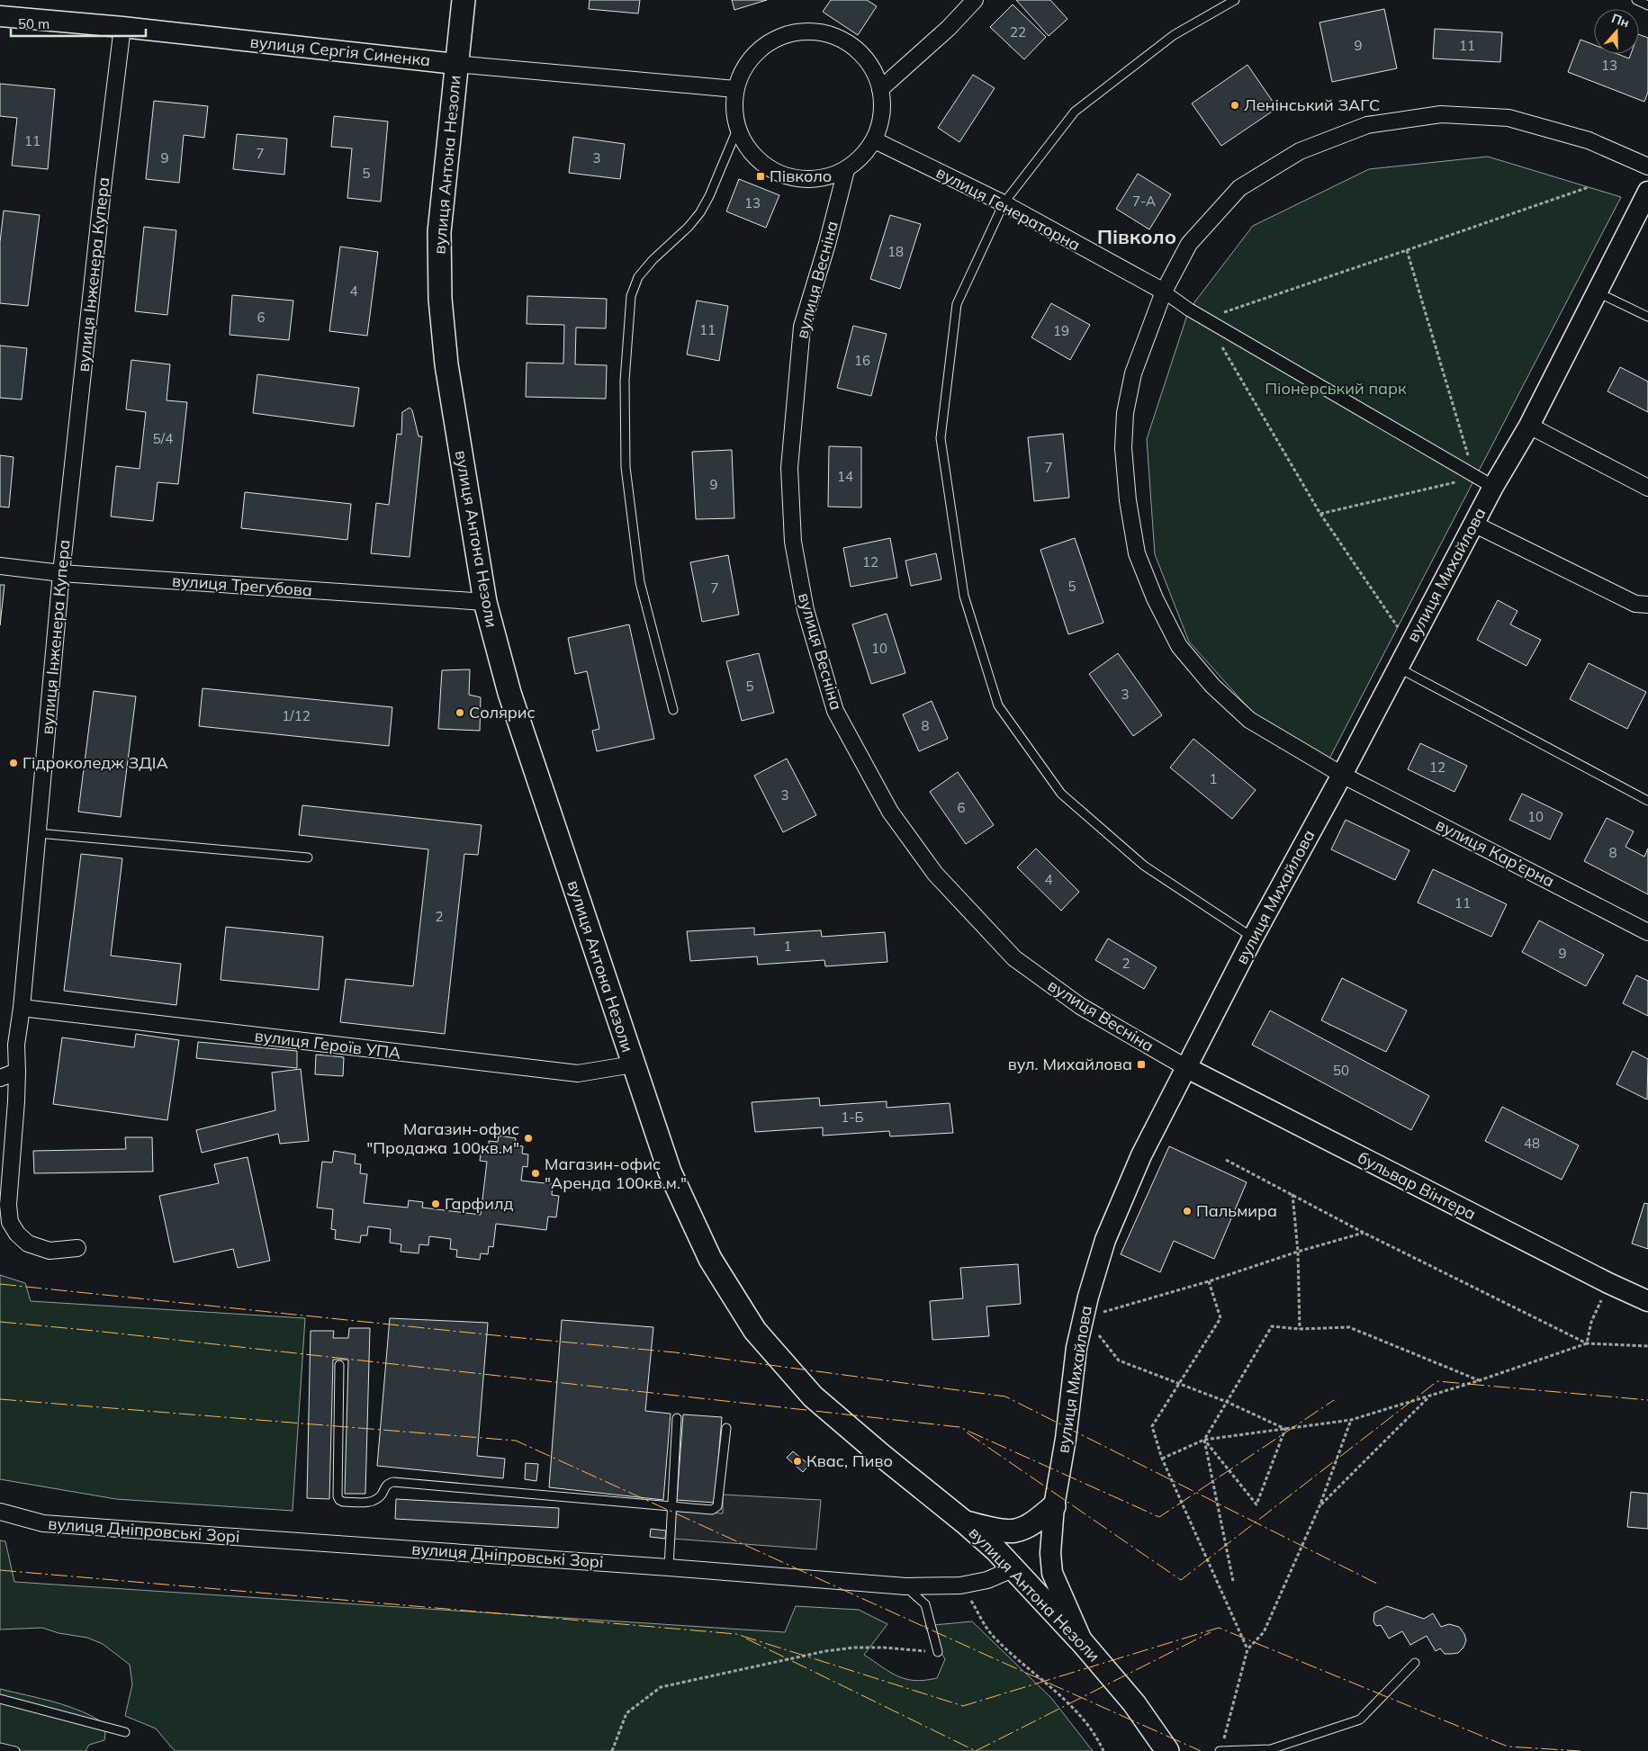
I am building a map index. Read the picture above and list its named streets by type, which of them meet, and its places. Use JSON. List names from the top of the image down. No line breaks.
{"streets":{"main road":["вулиця Антона Незоли"],"street":["вулиця Сергія Синенка","вулиця Генераторна","вулиця Інженера Купера","вулиця Весніна","вулиця Михайлова","вулиця Трегубова","вулиця Кар’єрна","вулиця Героїв УПА","бульвар Вінтера","вулиця Дніпровські Зорі"]},"crossings":[["вулиця Сергія Синенка","вулиця Антона Незоли"],["вулиця Сергія Синенка","вулиця Генераторна"],["вулиця Сергія Синенка","вулиця Інженера Купера"],["вулиця Сергія Синенка","вулиця Весніна"],["вулиця Антона Незоли","вулиця Михайлова"],["вулиця Антона Незоли","вулиця Трегубова"],["вулиця Антона Незоли","вулиця Героїв УПА"],["вулиця Антона Незоли","вулиця Дніпровські Зорі"],["вулиця Генераторна","вулиця Весніна"],["вулиця Генераторна","вулиця Кар’єрна"],["вулиця Інженера Купера","вулиця Трегубова"],["вулиця Інженера Купера","вулиця Героїв УПА"],["вулиця Весніна","вулиця Михайлова"],["вулиця Весніна","бульвар Вінтера"],["вулиця Михайлова","вулиця Кар’єрна"],["вулиця Михайлова","бульвар Вінтера"]],"districts":["Півколо"],"parks":["Піонерський парк"],"places":{"other":["Ленінський ЗАГС","Солярис","Гідроколедж ЗДIА","Магазин-офис \"Продажа 100кв.м\"","Магазин-офис \"Аренда 100кв.м.\"","Гарфилд","Пальмира","Квас, Пиво"],"transit":["Півколо","вул. Михайлова"]},"house_numbers":["22","9","11","13","11","7","9","3","5","7-А","13","18","4","6","11","19","16","5/4","7","14","9","12","5","7","10","5","3","1/12","8","12","1","3","6","10","8","4","11","2","1","9","2","50","1-Б","48"],"scale_bar":"50 m","north":"top"}
